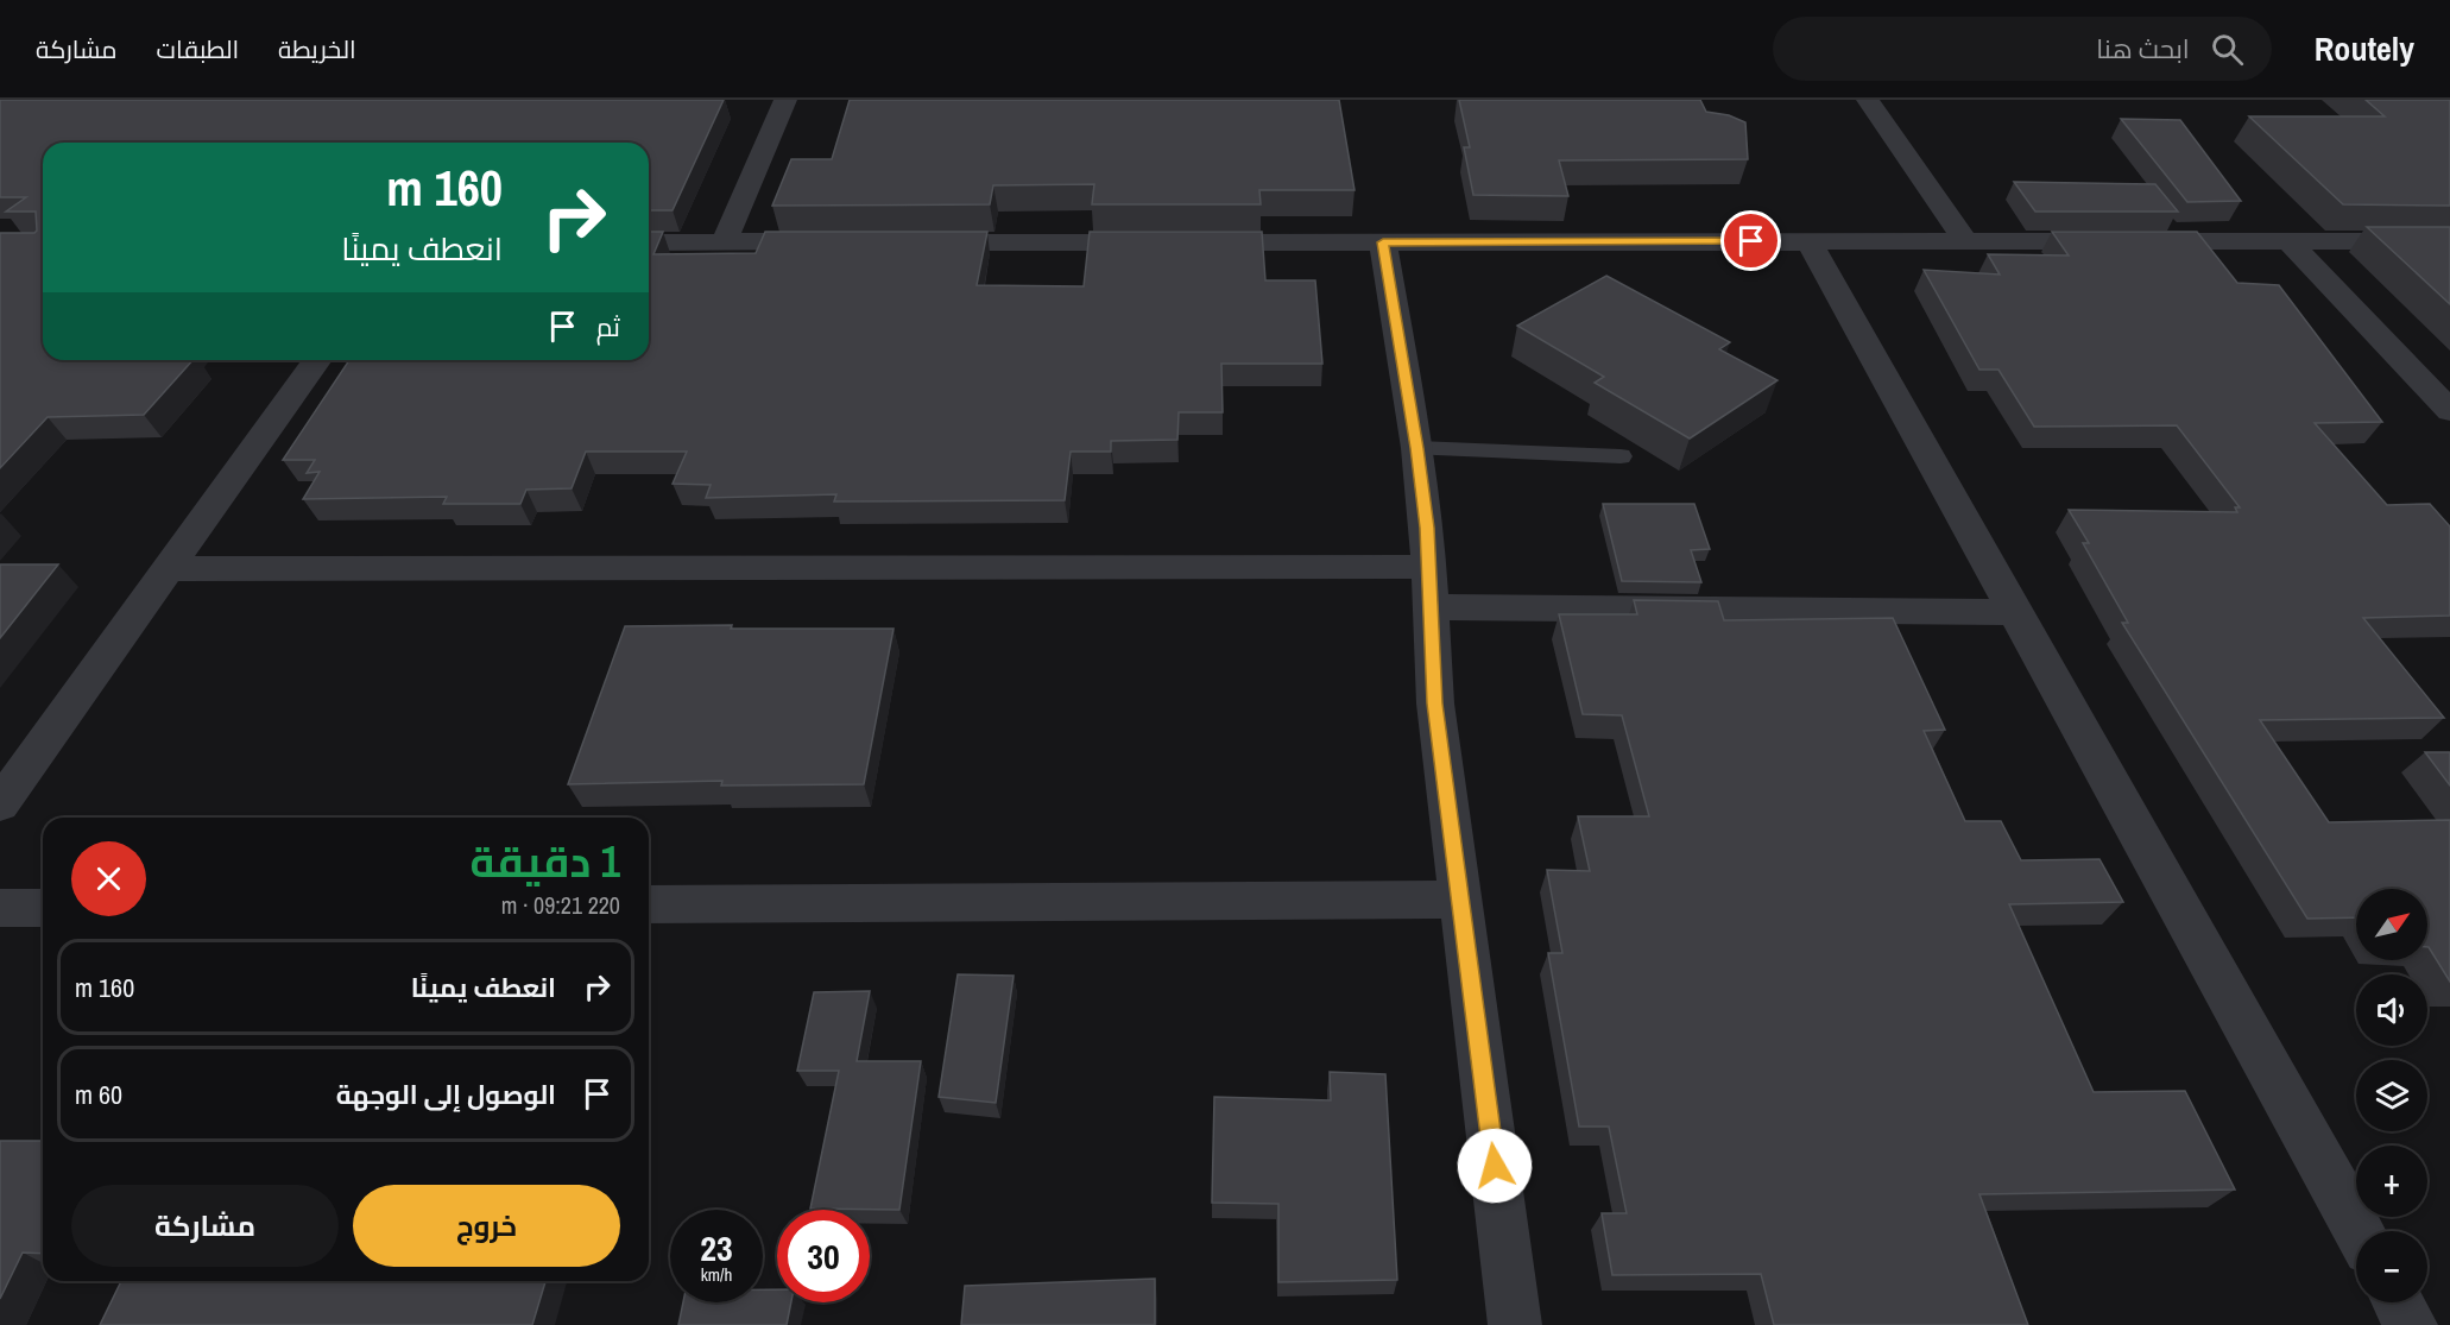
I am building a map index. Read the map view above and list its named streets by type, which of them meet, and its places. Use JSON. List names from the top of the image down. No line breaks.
{"north":"top right","page":{"header":"Routely","search":"ابحث هنا","nav":["الخريطة","الطبقات","مشاركة"],"turn":["160 m","انعطف يمينًا"],"then":"ثم","heading":["1 دقيقة","220 m · 09:21"],"map_buttons":["+","−"],"list":[{"name":"انعطف يمينًا","value":"160 m"},{"name":"الوصول إلى الوجهة","value":"60 m"}],"buttons":["خروج","مشاركة"],"speed":"23 km/h","limit":"30"}}
